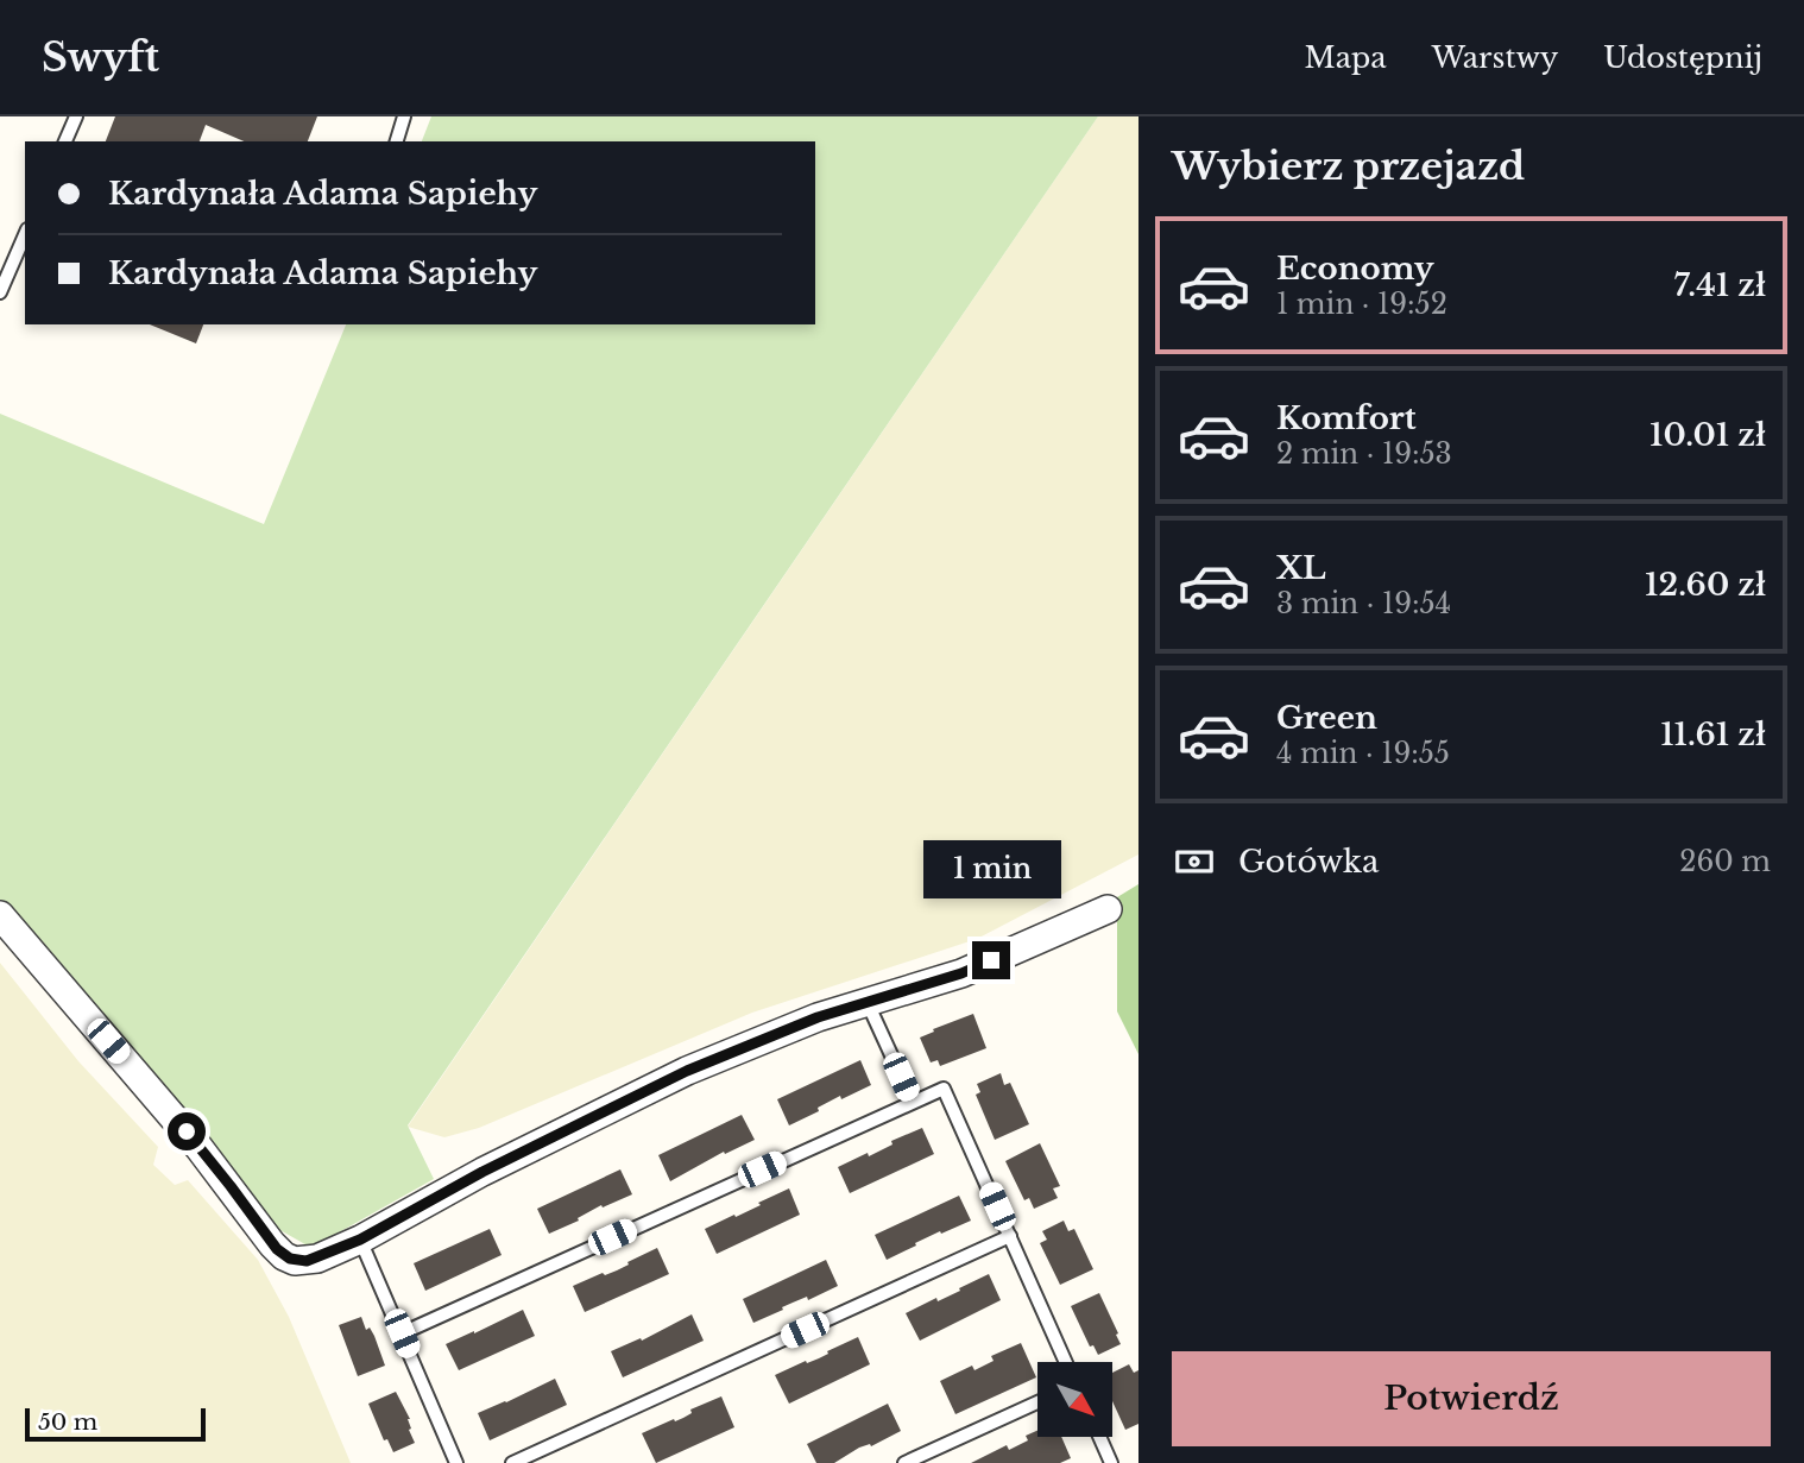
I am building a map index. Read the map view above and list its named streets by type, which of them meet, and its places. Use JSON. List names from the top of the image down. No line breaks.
{"scale_bar":"50 m","north":"bottom right","page":{"header":"Swyft","nav":["Mapa","Warstwy","Udostępnij"],"heading":"Wybierz przejazd","banner":["Kardynała Adama Sapiehy","Kardynała Adama Sapiehy"],"list":[{"name":"Economy","note":"1 min · 19:52","value":"7.41 zł"},{"name":"Komfort","note":"2 min · 19:53","value":"10.01 zł"},{"name":"XL","note":"3 min · 19:54","value":"12.60 zł"},{"name":"Green","note":"4 min · 19:55","value":"11.61 zł"}],"pay":["Gotówka","260 m"],"bubble":"1 min","buttons":"Potwierdź","scale":"50 m"}}
